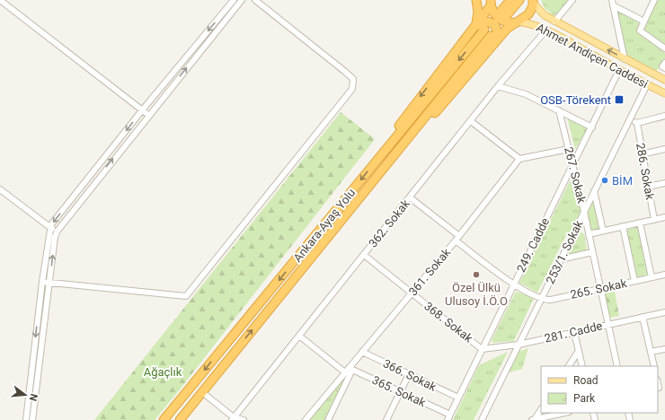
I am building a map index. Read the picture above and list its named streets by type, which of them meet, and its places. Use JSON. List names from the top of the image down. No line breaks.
{"streets":{"highway":["Ankara-Ayaş Yolu"],"main road":["Ahmet Andiçen Caddesi"],"street":["286. Sokak","267. Sokak","362. Sokak","249. Cadde","253/1. Sokak","361. Sokak","265. Sokak","368. Sokak","281. Cadde","366. Sokak","365. Sokak"]},"crossings":[["Ahmet Andiçen Caddesi","362. Sokak"],["Ahmet Andiçen Caddesi","Ankara-Ayaş Yolu"],["Ahmet Andiçen Caddesi","249. Cadde"],["Ahmet Andiçen Caddesi","253/1. Sokak"],["267. Sokak","249. Cadde"],["267. Sokak","253/1. Sokak"],["267. Sokak","265. Sokak"],["267. Sokak","281. Cadde"],["362. Sokak","265. Sokak"],["362. Sokak","368. Sokak"],["362. Sokak","365. Sokak"],["249. Cadde","265. Sokak"],["249. Cadde","368. Sokak"],["249. Cadde","281. Cadde"],["249. Cadde","366. Sokak"],["249. Cadde","365. Sokak"],["253/1. Sokak","265. Sokak"],["253/1. Sokak","281. Cadde"],["361. Sokak","265. Sokak"],["361. Sokak","368. Sokak"],["361. Sokak","366. Sokak"],["361. Sokak","365. Sokak"],["368. Sokak","281. Cadde"]],"parks":["Ağaçlık"],"places":{"transit":["OSB-Törekent"],"other":["BİM","Özel Ülkü Ulusoy İ.Ö.O"]},"legend":["Road","Park"],"north":"right"}
